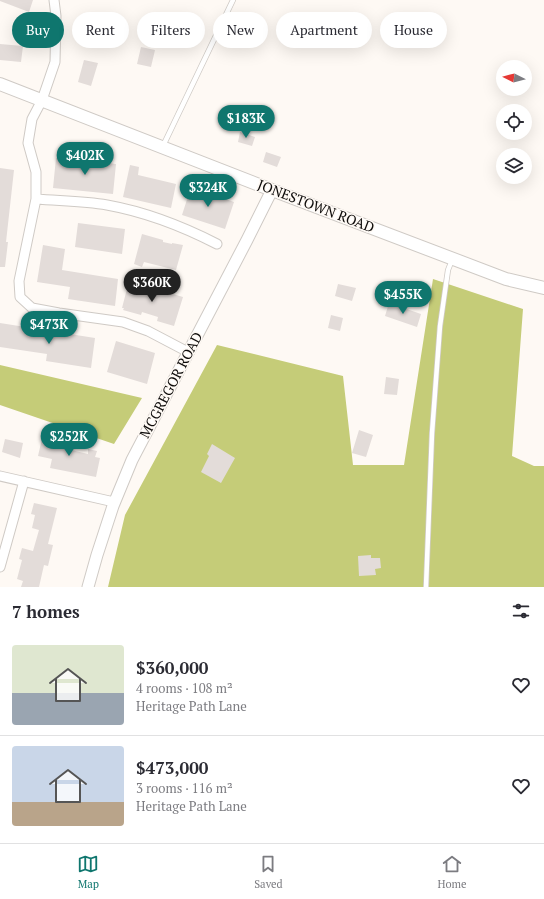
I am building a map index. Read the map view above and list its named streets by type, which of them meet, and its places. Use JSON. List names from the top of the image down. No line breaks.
{"streets":{"main road":["JONESTOWN ROAD"],"street":["MCGREGOR ROAD"]},"crossings":[["JONESTOWN ROAD","MCGREGOR ROAD"]],"north":"left","page":{"chip":["Buy","Rent","Filters","New","Apartment","House"],"price":["$183K","$402K","$324K","$360K","$455K","$473K","$252K"],"heading":"7 homes","list":[{"name":"$360,000","note":"4 rooms · 108 m² · Heritage Path Lane"},{"name":"$473,000","note":"3 rooms · 116 m² · Heritage Path Lane"}],"tabs":["Map","Saved","Home"]}}
